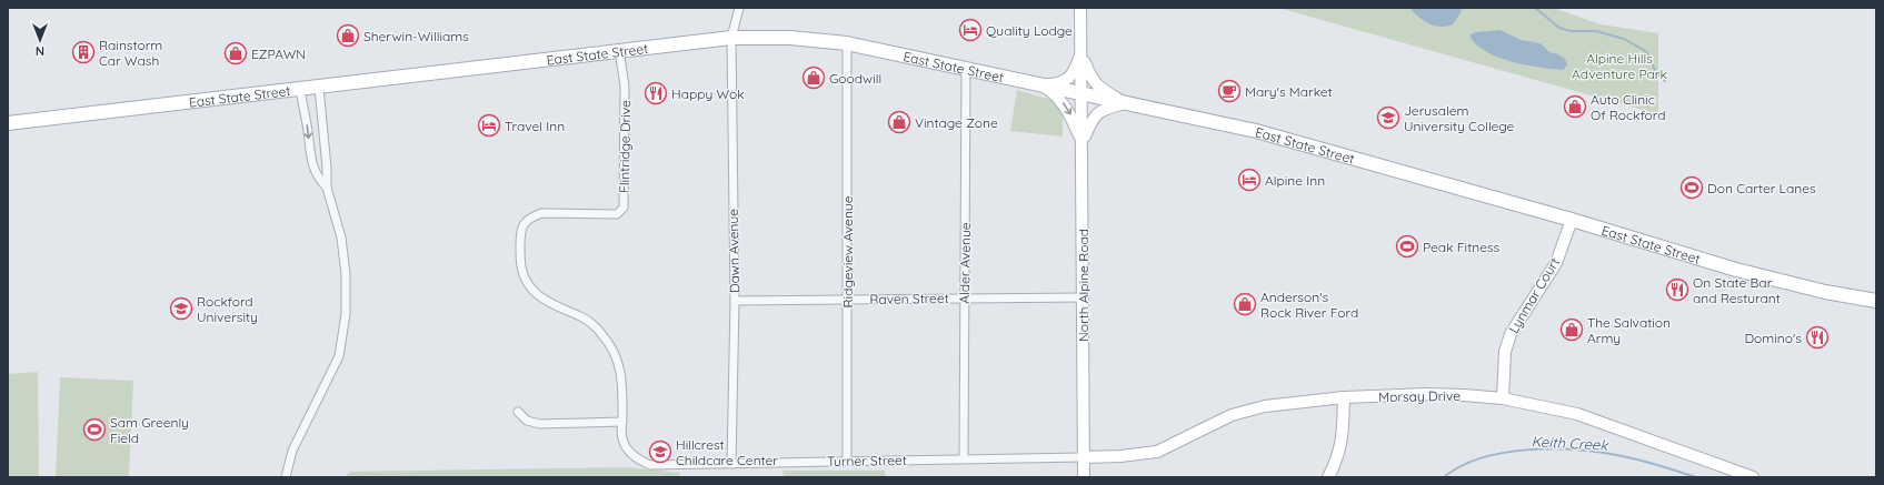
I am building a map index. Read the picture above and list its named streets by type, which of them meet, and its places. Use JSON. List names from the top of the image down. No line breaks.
{"streets":{"main road":["East State Street"],"street":["Flintridge Drive","Dawn Avenue","Ridgeview Avenue","Alder Avenue","North Alpine Road","Lynmar Court","Raven Street","Morsay Drive","Turner Street"]},"crossings":[["East State Street","Flintridge Drive"],["East State Street","Dawn Avenue"],["East State Street","Ridgeview Avenue"],["East State Street","Alder Avenue"],["East State Street","North Alpine Road"],["East State Street","Lynmar Court"],["Flintridge Drive","Turner Street"],["Dawn Avenue","Raven Street"],["Dawn Avenue","Turner Street"],["Ridgeview Avenue","Raven Street"],["Ridgeview Avenue","Turner Street"],["Alder Avenue","Raven Street"],["Alder Avenue","Turner Street"],["North Alpine Road","Raven Street"],["North Alpine Road","Morsay Drive"],["North Alpine Road","Turner Street"],["Lynmar Court","Morsay Drive"],["Morsay Drive","Turner Street"]],"water":["Keith Creek"],"parks":["Alpine Hills Adventure Park"],"places":{"hotel":["Quality Lodge","Travel Inn","Alpine Inn"],"shop":["Sherwin-Williams","EZPAWN","Goodwill","Auto Clinic Of Rockford","Vintage Zone","Anderson's Rock River Ford","The Salvation Army"],"building":["Rainstorm Car Wash"],"cafe":["Mary's Market"],"restaurant":["Happy Wok","On State Bar and Resturant","Domino's"],"school or university":["Jerusalem University College","Rockford University","Hillcrest Childcare Center"],"sports":["Don Carter Lanes","Peak Fitness","Sam Greenly Field"]},"north":"bottom"}
